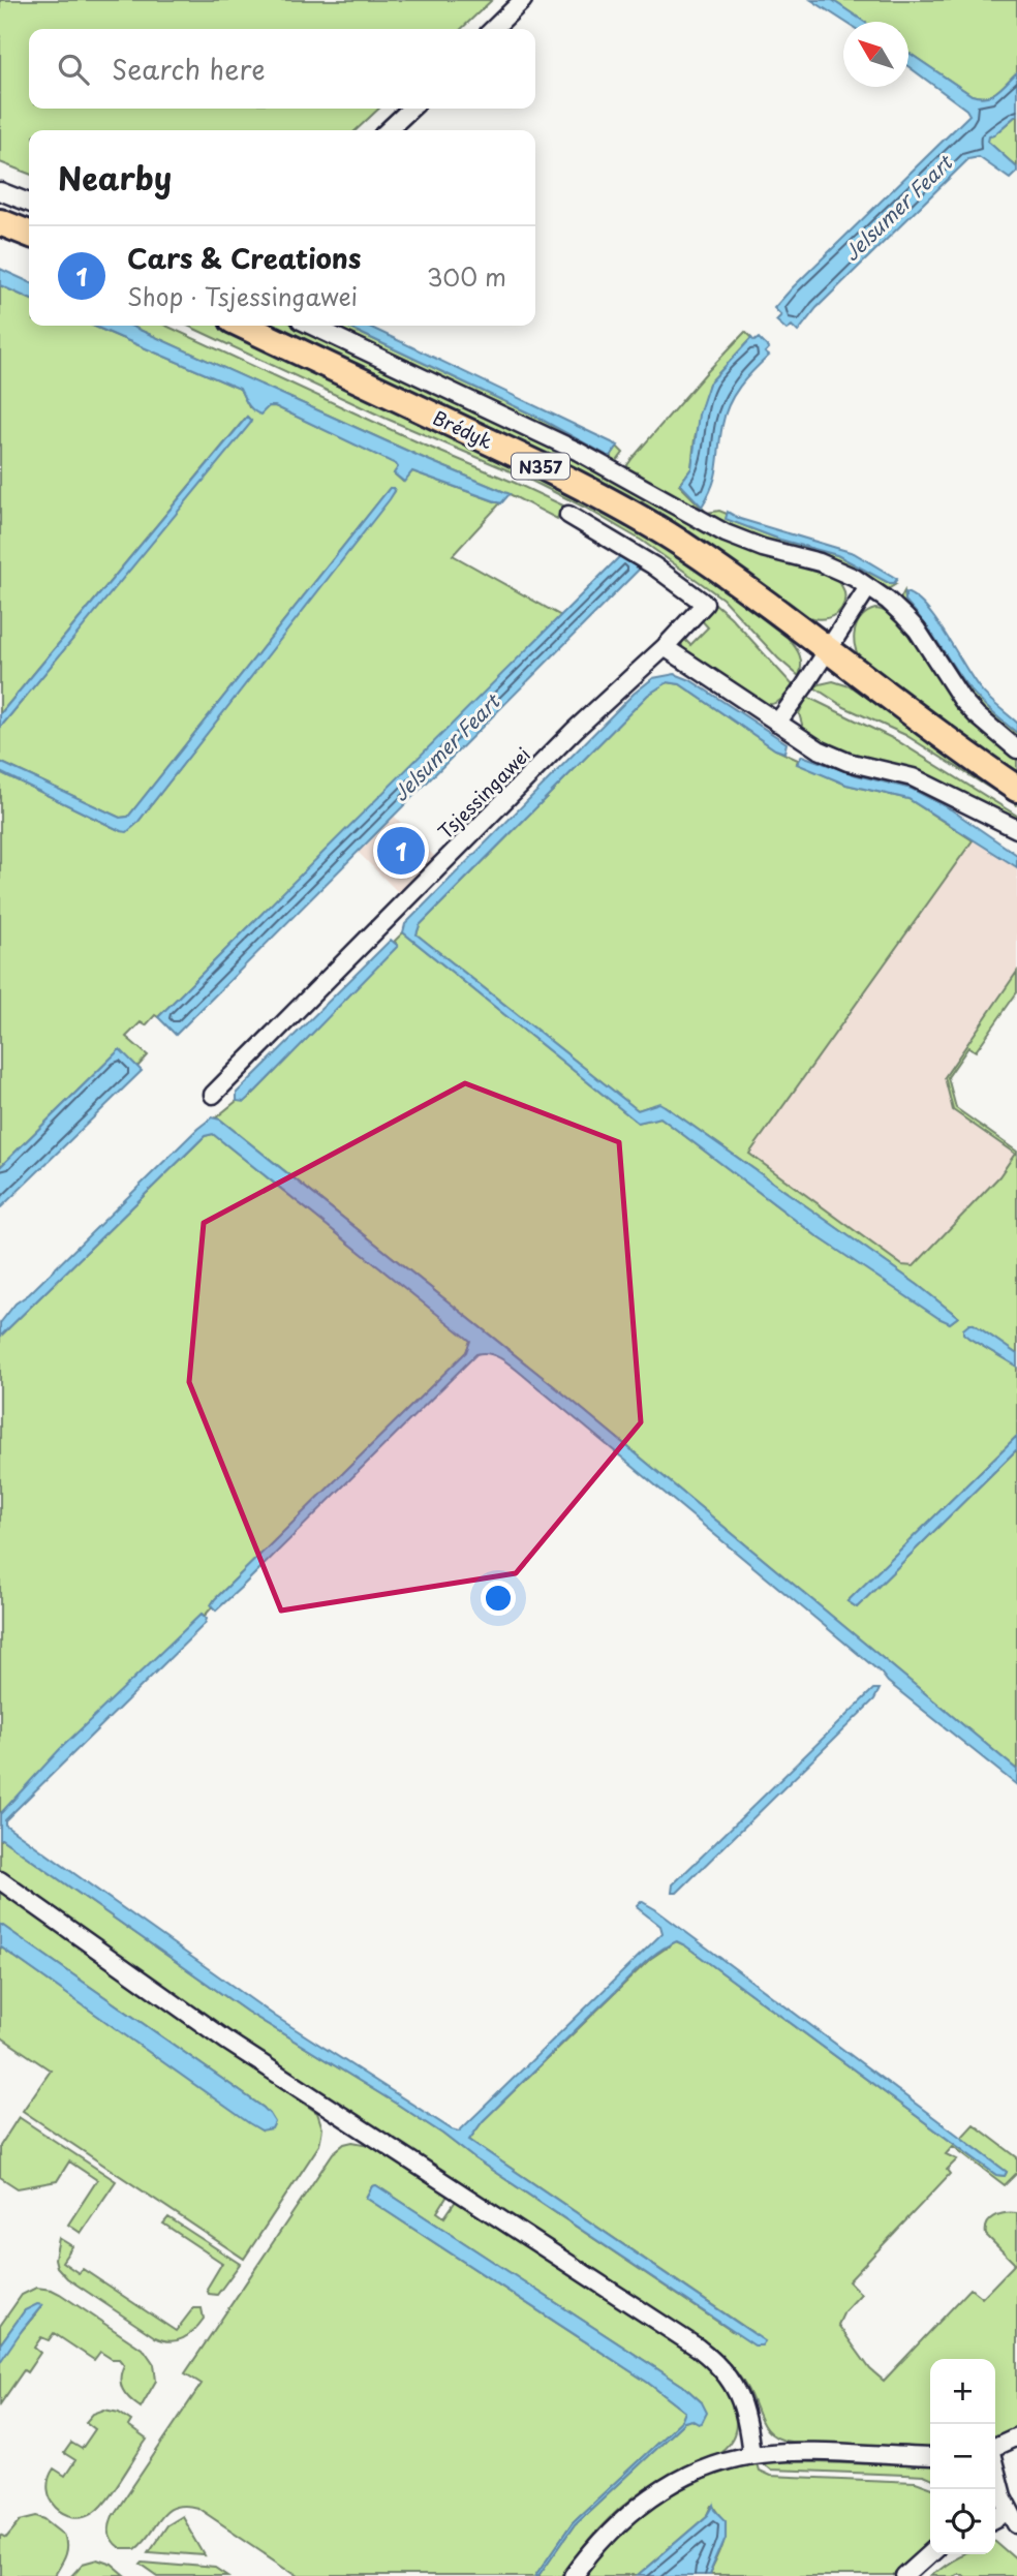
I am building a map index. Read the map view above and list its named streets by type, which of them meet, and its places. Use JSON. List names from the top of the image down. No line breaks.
{"streets":{"main road":["Brédyk","N357"],"street":["Tsjessingawei"]},"crossings":[["Brédyk","N357"]],"water":["Jelsumer Feart"],"north":"top left","page":{"search":"Search here","heading":"Nearby","list":[{"mark":"1","name":"Cars & Creations","note":"Shop · Tsjessingawei","value":"300 m"}],"pins":"1","map_buttons":["+","−"]}}
